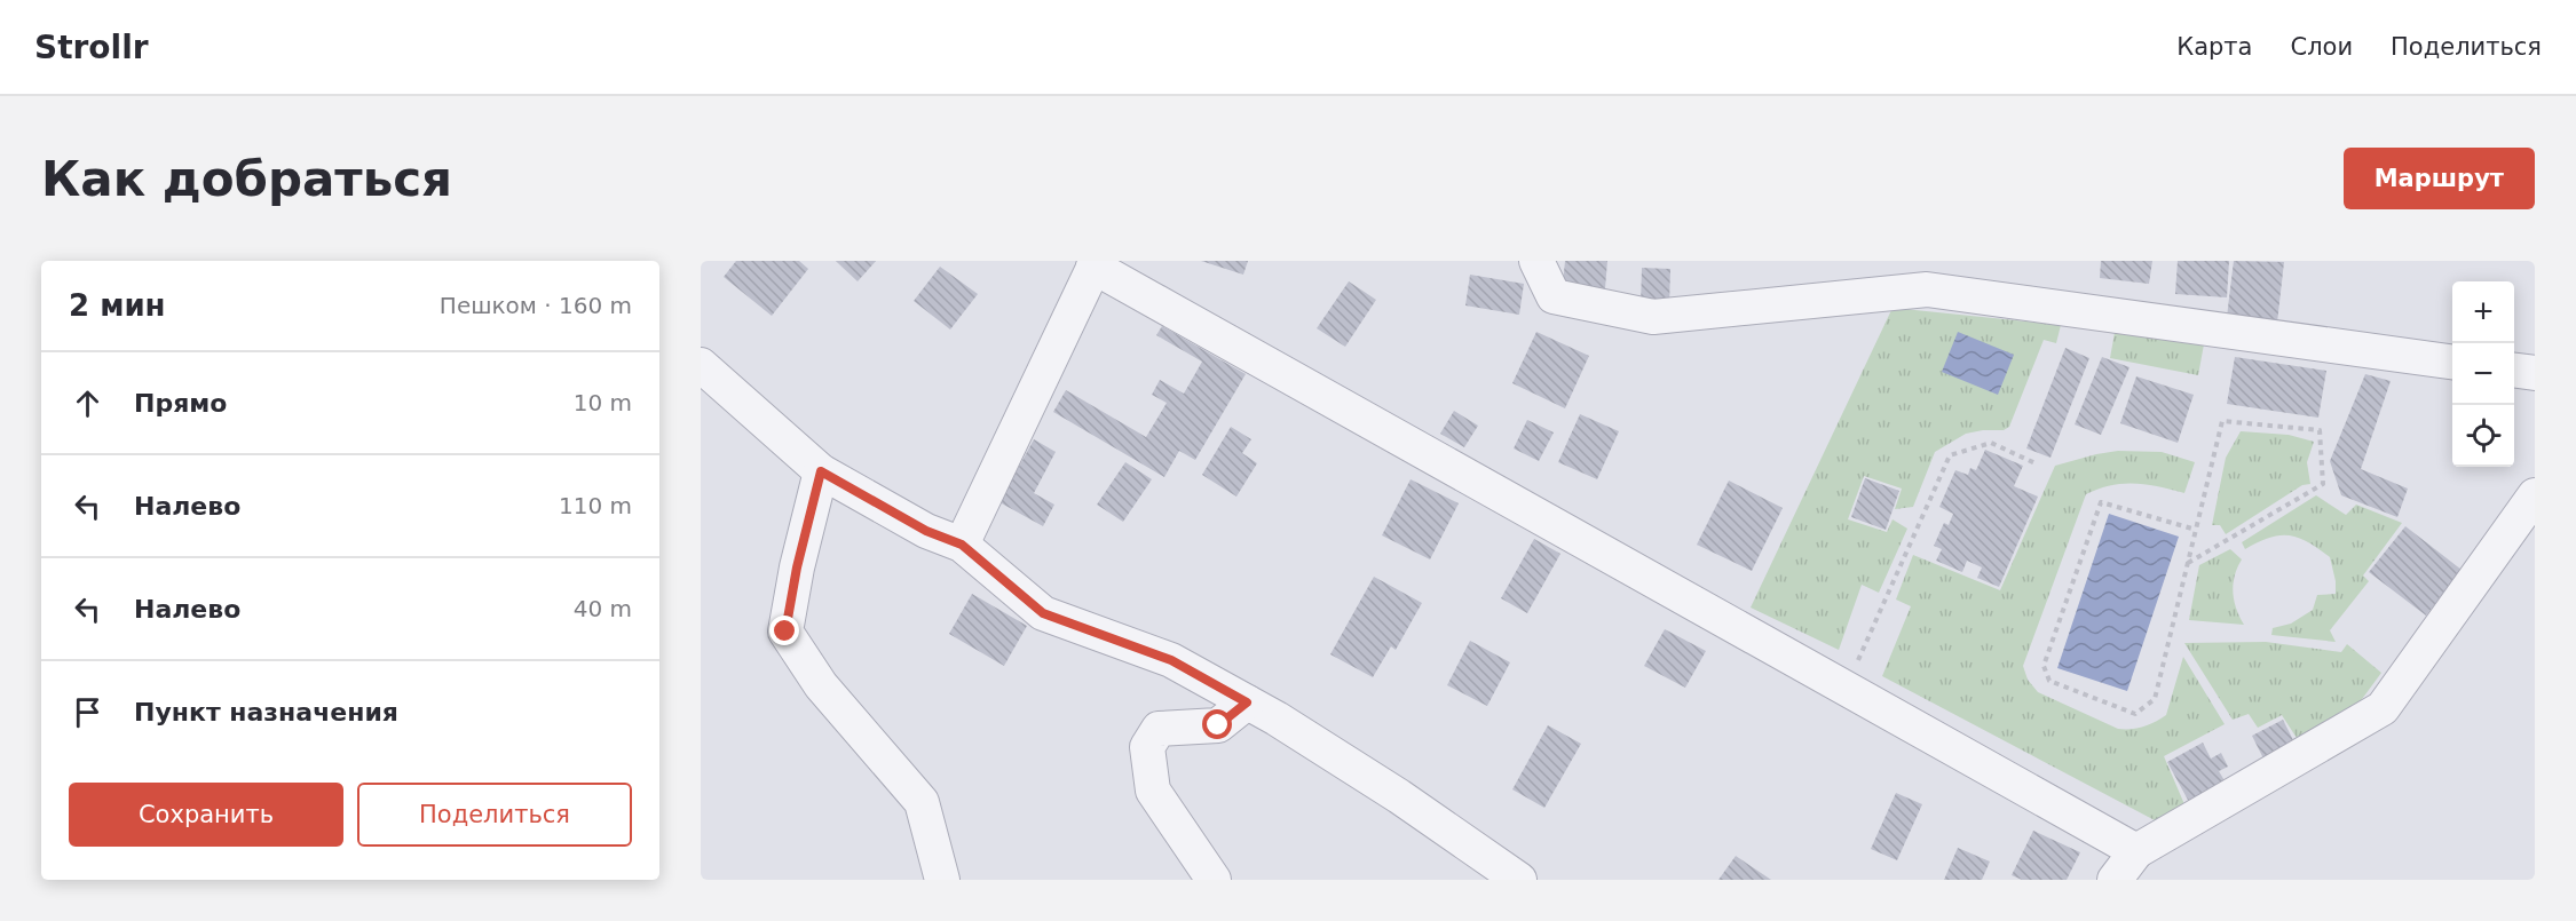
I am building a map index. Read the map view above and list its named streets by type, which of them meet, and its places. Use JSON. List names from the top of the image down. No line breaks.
{"page":{"header":"Strollr","nav":["Карта","Слои","Поделиться"],"buttons":["Маршрут",["Сохранить","Поделиться"]],"title":"Как добраться","heading":["2 мин","Пешком · 160 m"],"map_buttons":["+","−"],"list":[["Прямо","10 m"],["Налево","110 m"],["Налево","40 m"],"Пункт назначения"]}}
